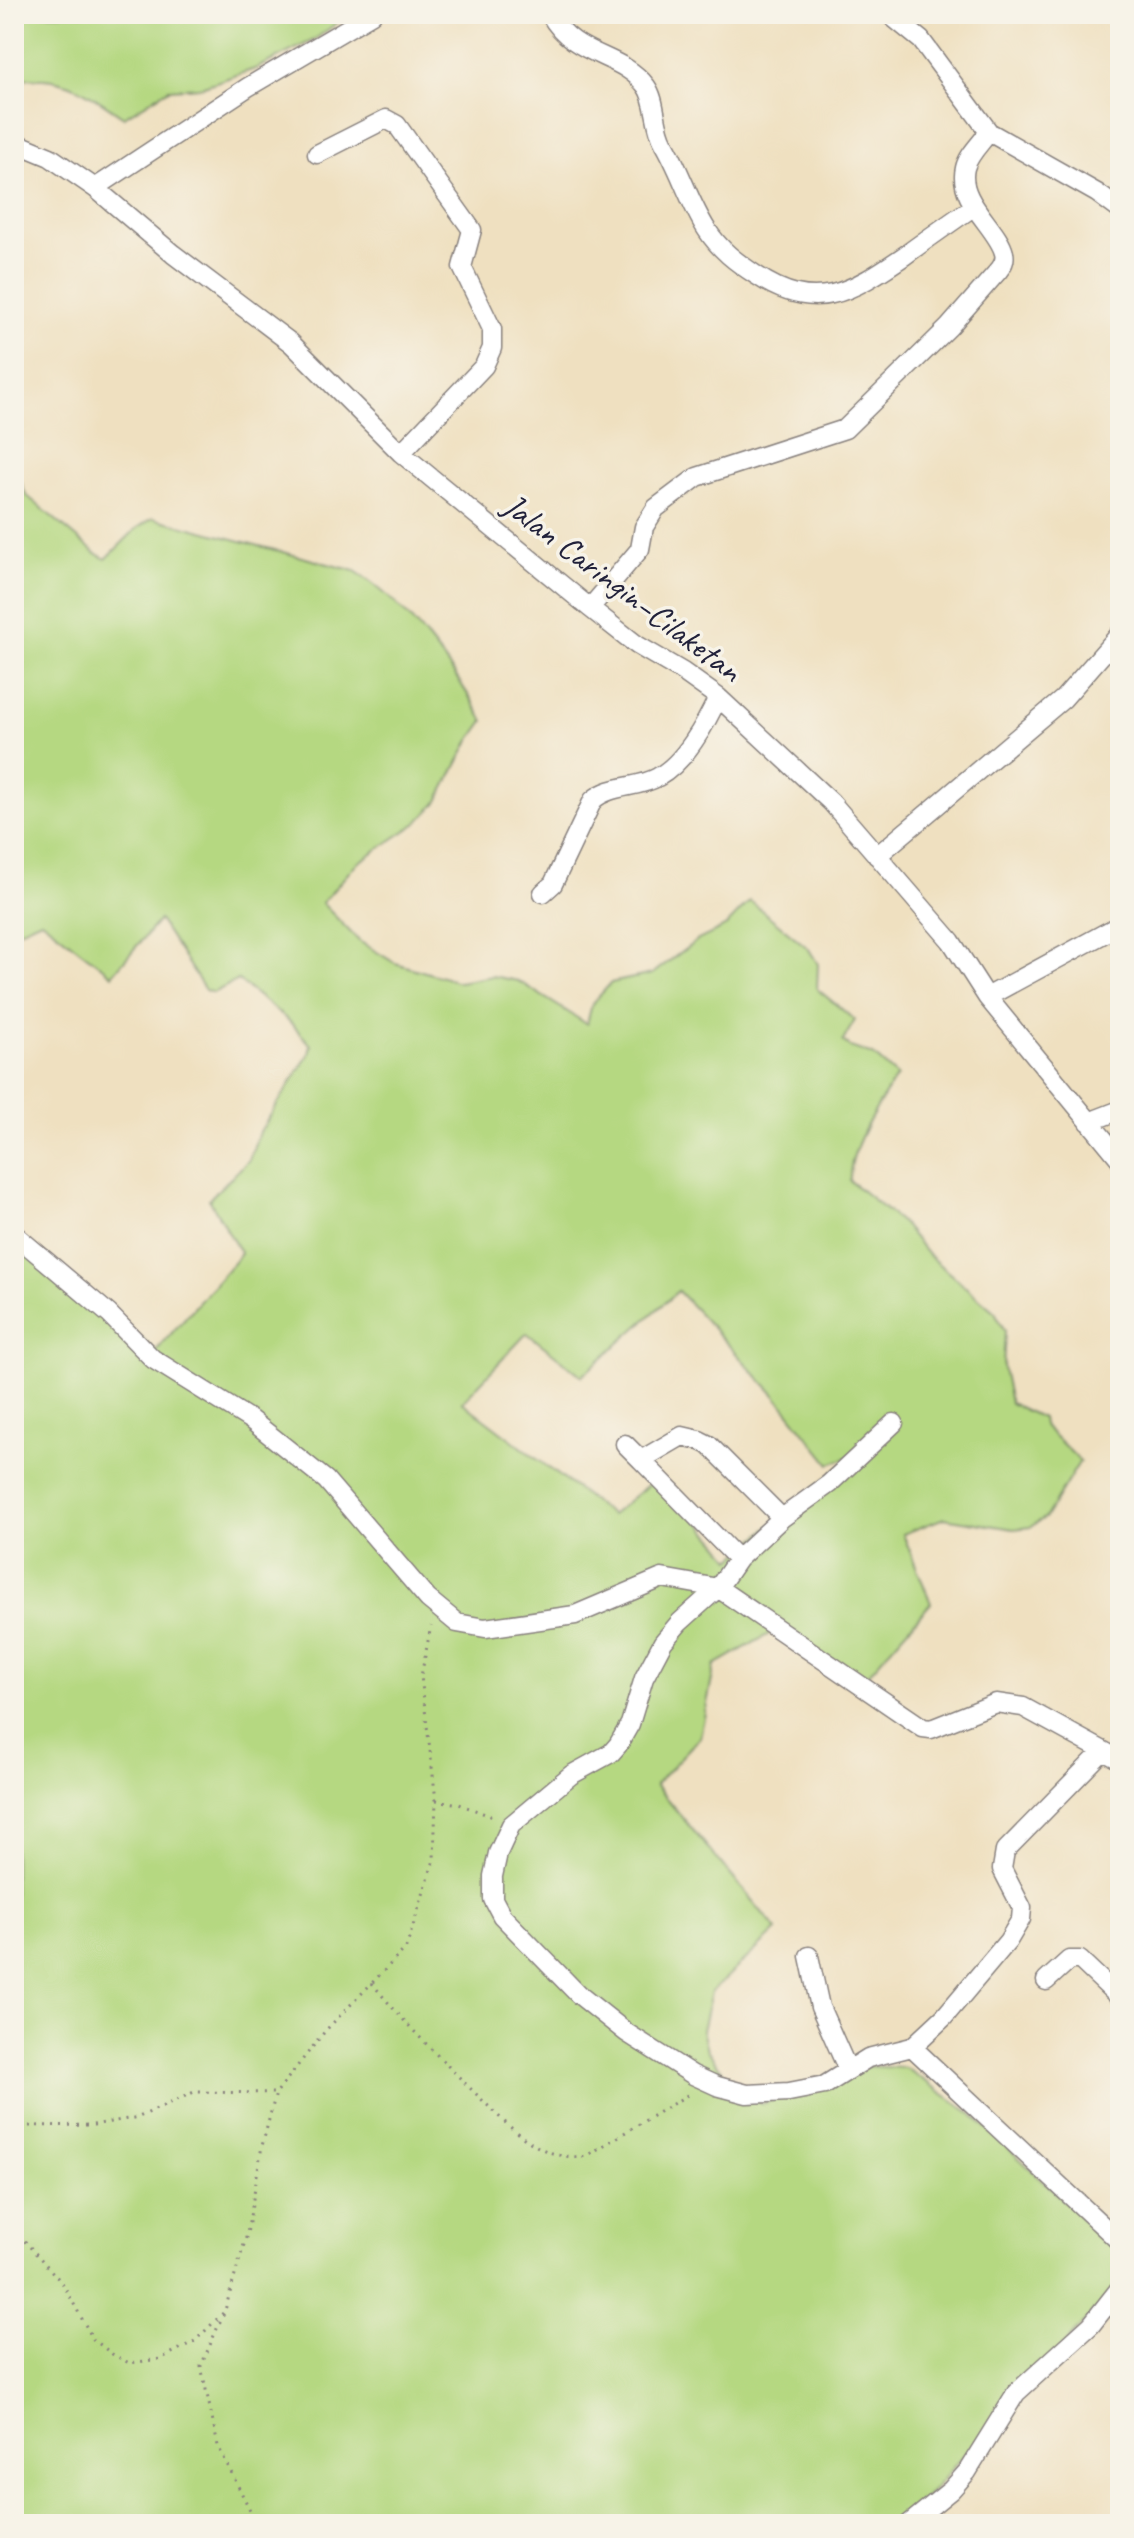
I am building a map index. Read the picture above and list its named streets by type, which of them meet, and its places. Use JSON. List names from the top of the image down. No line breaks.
{"streets":{"street":["Jalan Caringin–Cilaketan"]}}
